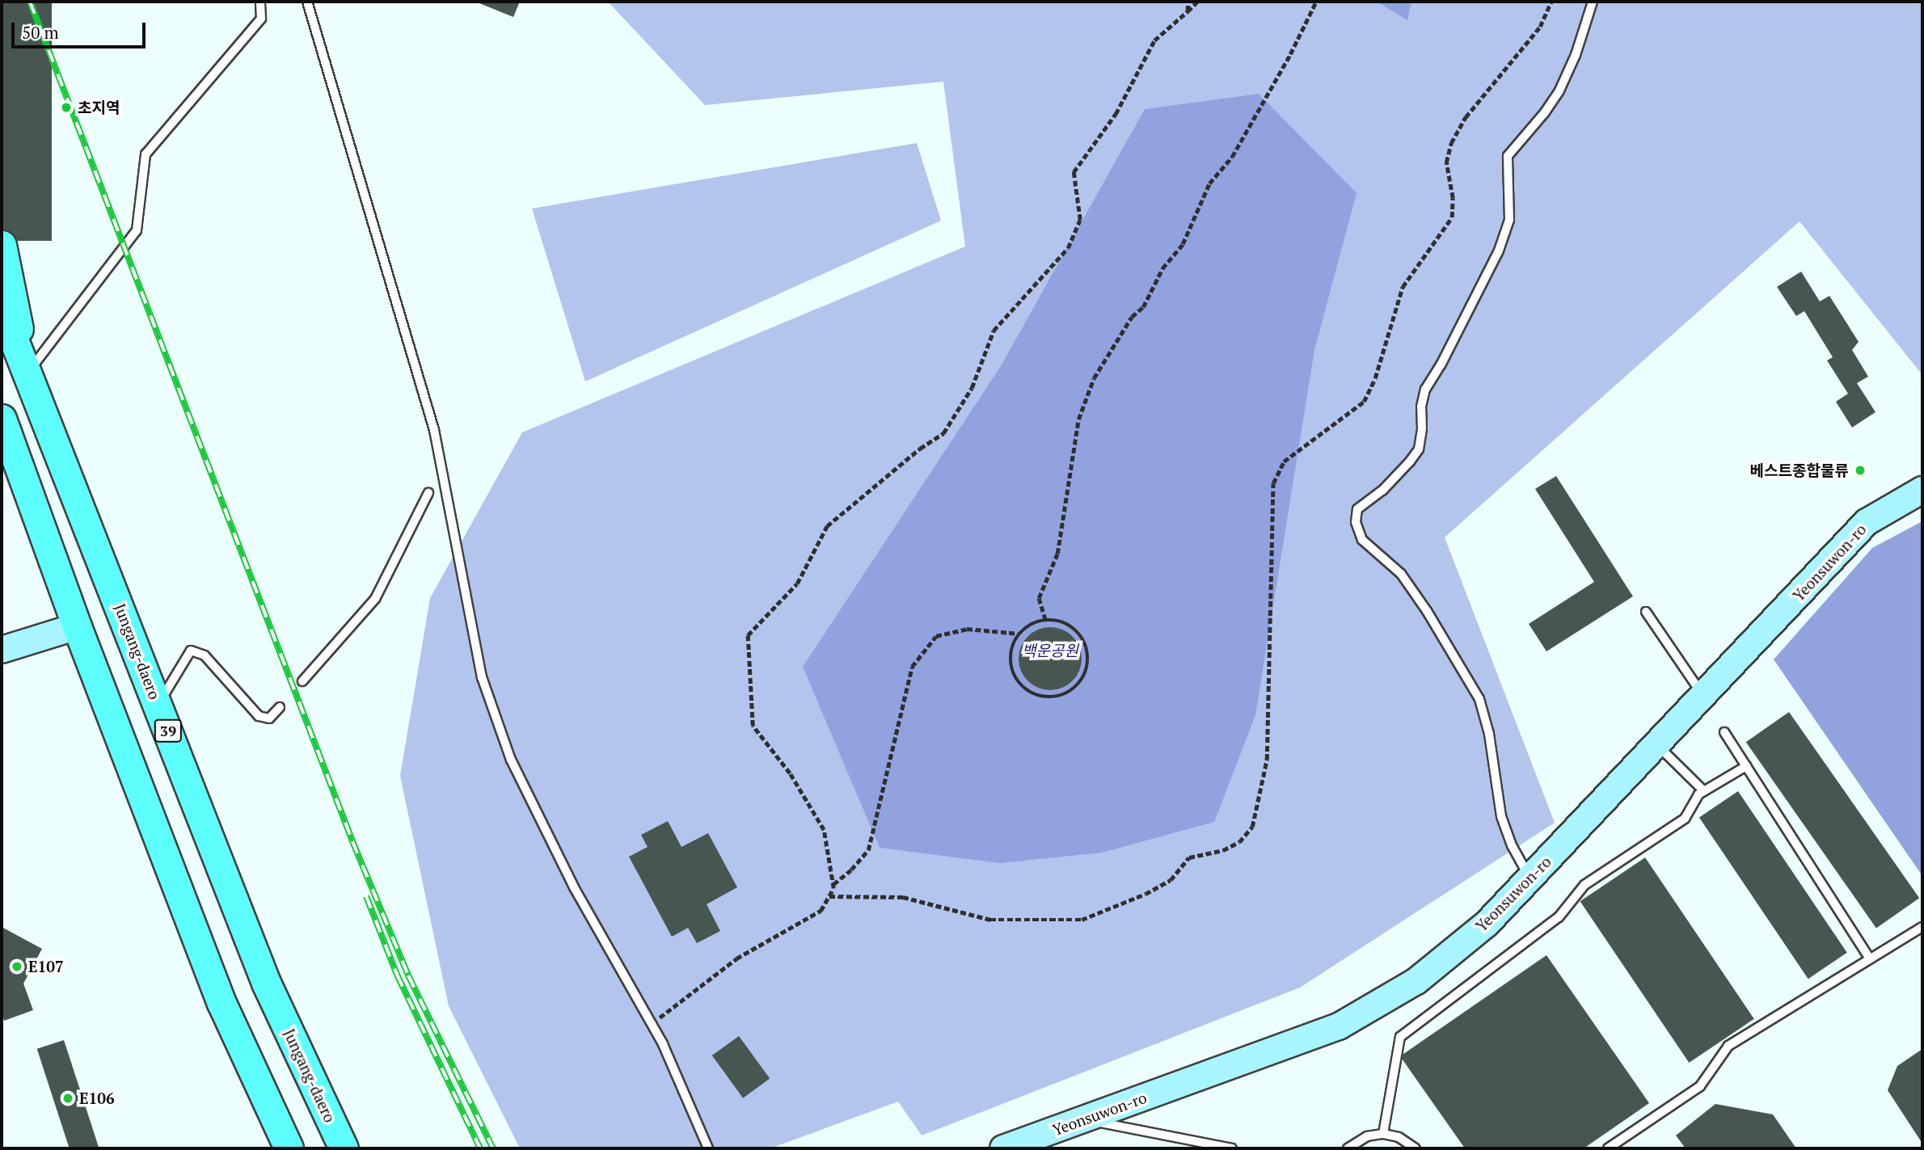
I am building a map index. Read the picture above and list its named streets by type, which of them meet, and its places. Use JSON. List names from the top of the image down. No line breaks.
{"streets":{"main road":["Jungang-daero","39"],"street":["Yeonsuwon-ro"]},"parks":["백운공원"],"places":["초지역","베스트종합물류","E107","E106"],"scale_bar":"50 m"}
